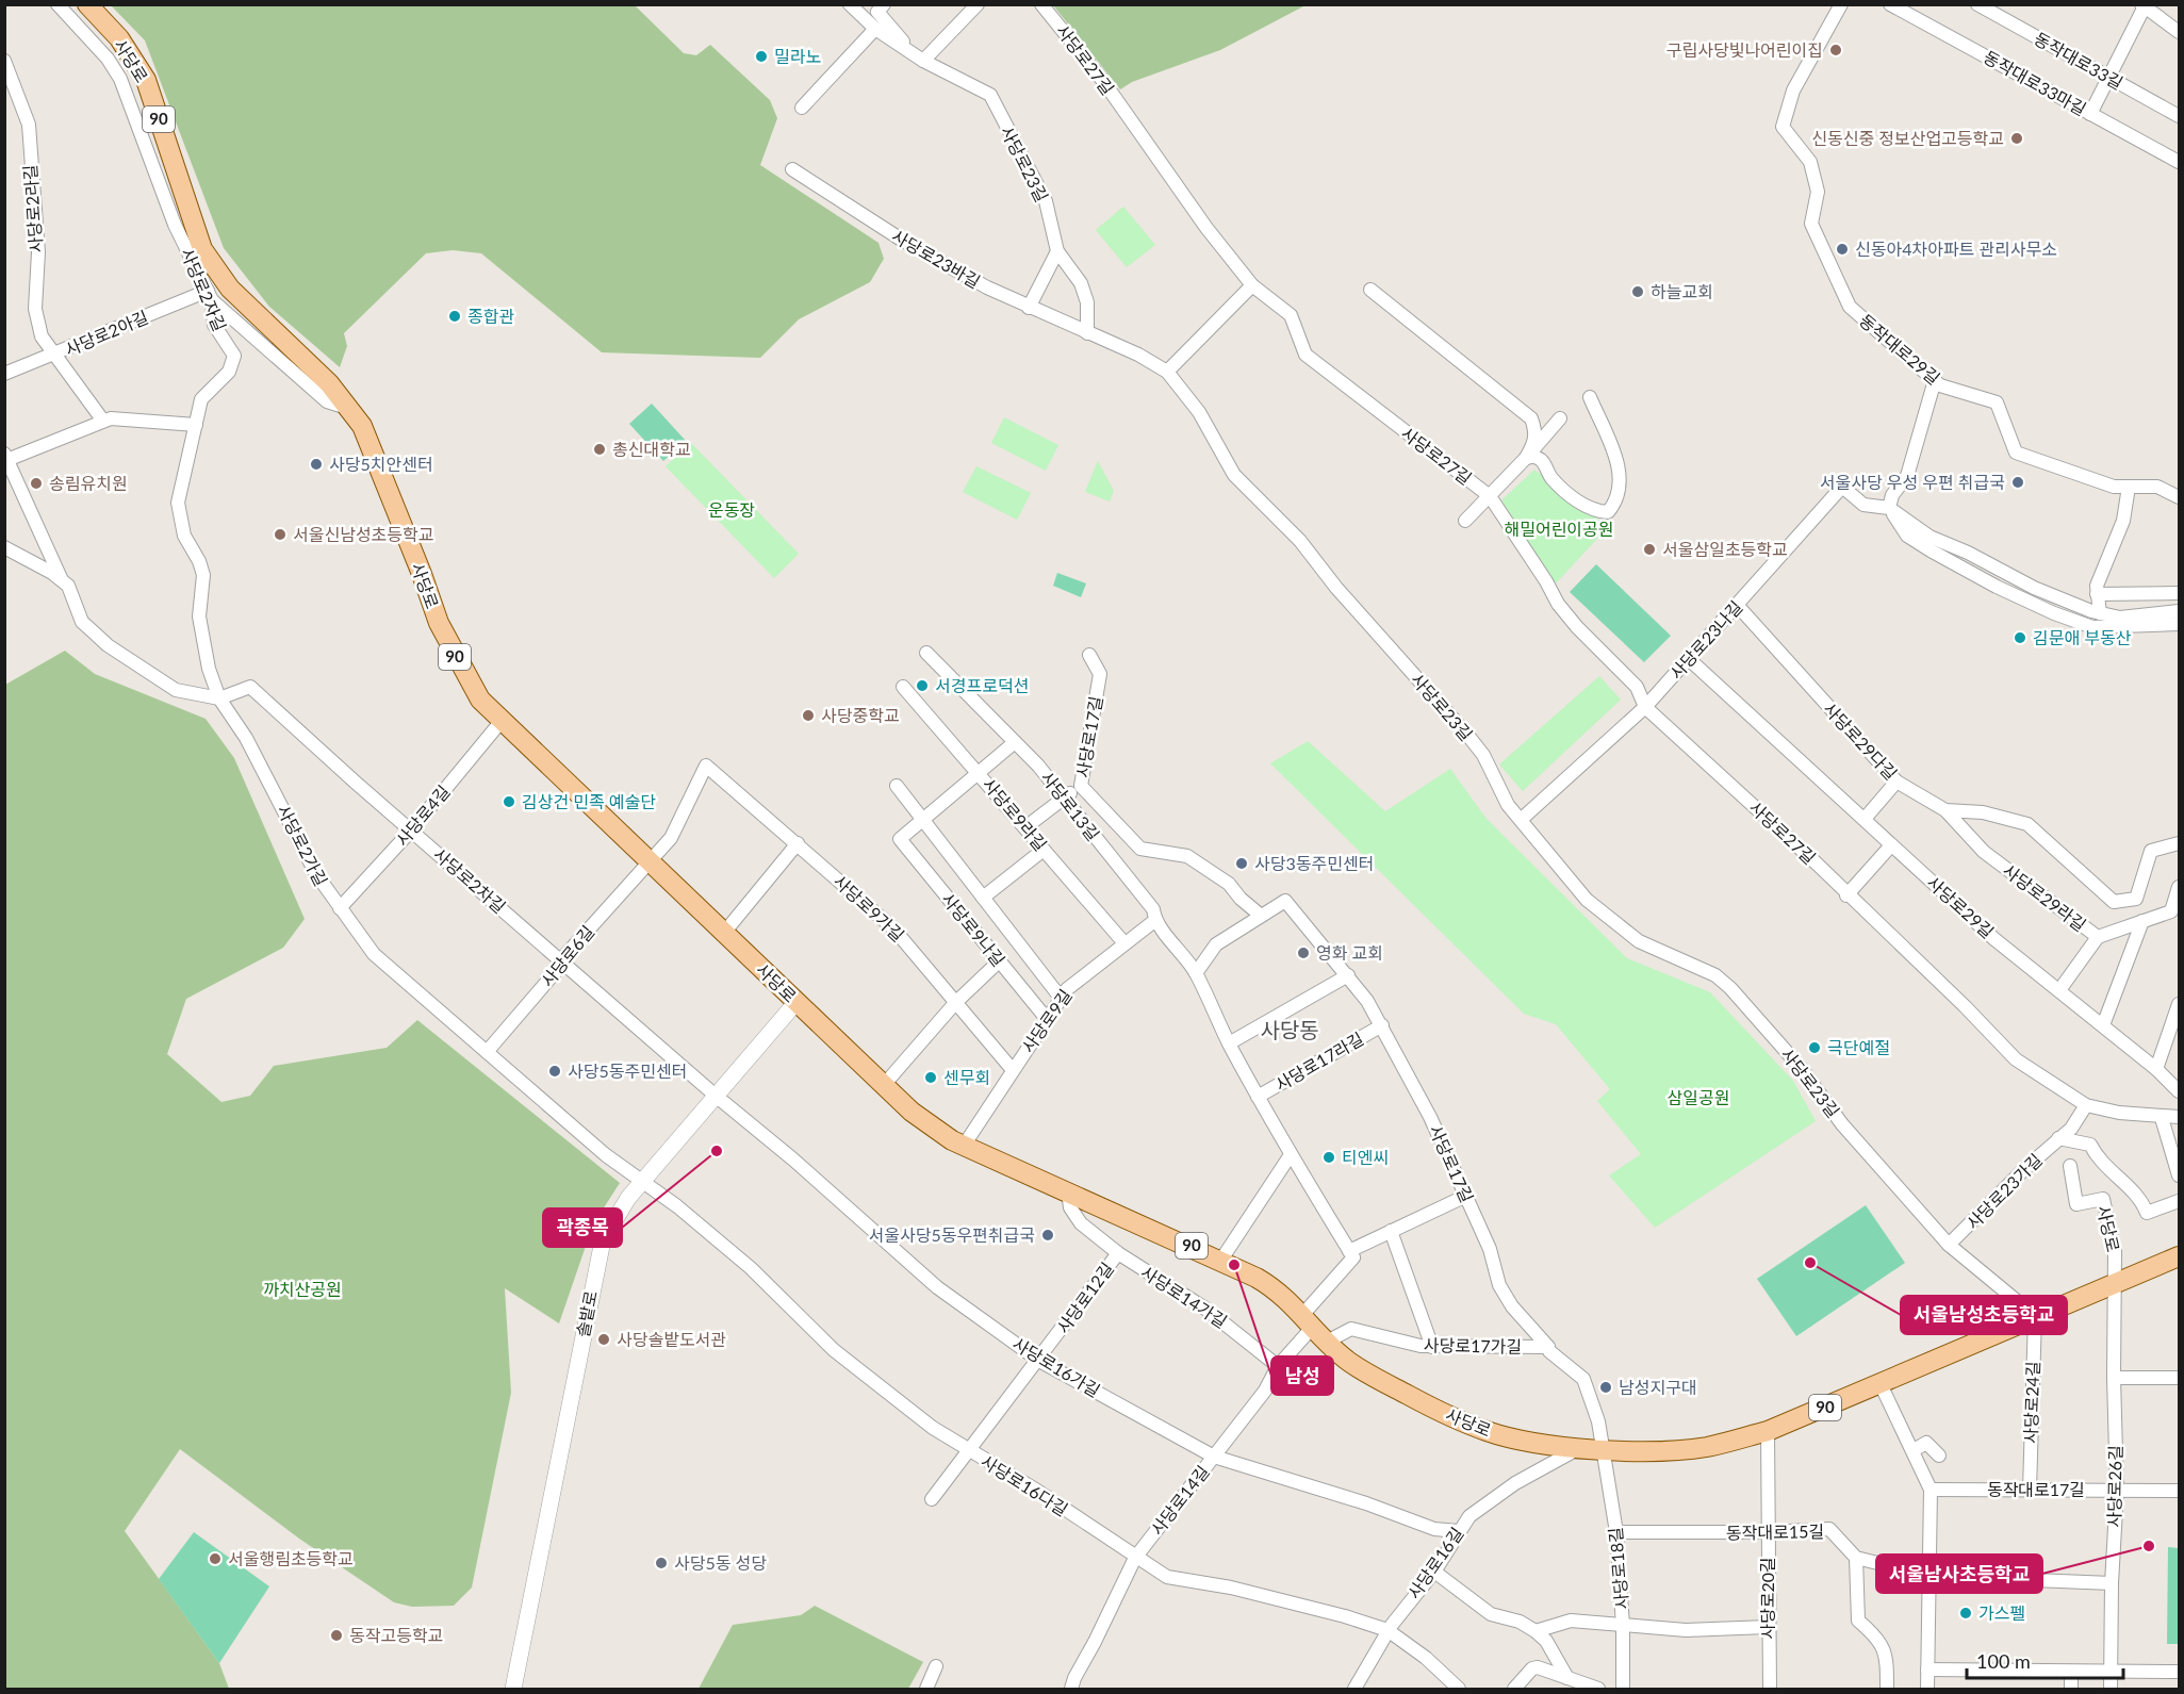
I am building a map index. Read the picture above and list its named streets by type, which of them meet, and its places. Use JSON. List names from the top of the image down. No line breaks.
{"streets":{"main road":["사당로","90"],"street":["사당로27길","동작대로33길","동작대로33마길","사당로23길","사당로2라길","사당로23바길","사당로2자길","사당로2아길","동작대로29길","사당로23나길","사당로17길","사당로29다길","사당로13길","사당로9라길","사당로4길","사당로2가길","사당로2차길","사당로29라길","사당로29길","사당로9가길","사당로9나길","사당로6길","사당로9길","사당로17라길","사당로23가길","사당로14가길","사당로12길","솔밭로","사당로17가길","사당로16가길","사당로24길","사당로16다길","사당로26길","동작대로17길","사당로14길","동작대로15길","사당로16길","사당로18길","사당로20길"]},"crossings":[["사당로27길","사당로23나길"],["사당로27길","사당로23가길"],["사당로","사당로23길"],["사당로","사당로17길"],["사당로","사당로4길"],["사당로","사당로6길"],["사당로","사당로9길"],["사당로","사당로12길"],["사당로","솔밭로"],["사당로","사당로17가길"],["사당로","사당로24길"],["사당로","사당로26길"],["사당로","사당로14길"],["사당로","사당로16길"],["사당로","사당로18길"],["사당로","사당로20길"],["사당로23길","사당로23바길"],["사당로23길","사당로23나길"],["사당로23길","사당로23가길"],["사당로23길","사당로24길"],["사당로2라길","사당로2아길"],["사당로2자길","사당로2아길"],["사당로2자길","사당로2가길"],["사당로2자길","사당로2차길"],["사당로23나길","사당로29다길"],["사당로23나길","사당로29길"],["사당로17길","사당로17라길"],["사당로17길","사당로17가길"],["사당로17길","사당로18길"],["사당로29다길","사당로29라길"],["사당로13길","사당로9길"],["사당로13길","사당로17라길"],["사당로9라길","사당로9길"],["사당로4길","사당로2가길"],["사당로4길","사당로2차길"],["사당로2가길","사당로2차길"],["사당로2가길","사당로6길"],["사당로2가길","솔밭로"],["사당로2가길","사당로16다길"],["사당로2차길","사당로6길"],["사당로2차길","솔밭로"],["사당로2차길","사당로16가길"],["사당로9가길","사당로6길"],["사당로9가길","사당로9길"],["사당로9나길","사당로9길"],["사당로14가길","사당로12길"],["사당로14가길","사당로14길"],["사당로12길","사당로16가길"],["사당로12길","사당로16다길"],["솔밭로","사당로16가길"],["솔밭로","사당로16다길"],["사당로16가길","사당로14길"],["사당로16가길","사당로16길"],["사당로24길","동작대로17길"],["사당로16다길","사당로14길"],["사당로16다길","사당로16길"],["사당로26길","동작대로17길"],["동작대로15길","사당로18길"],["동작대로15길","사당로20길"]],"districts":["사당동"],"parks":["운동장","해밀어린이공원","삼일공원","까치산공원"],"places":["구립사당빛나어린이집","밀라노","신동신중 정보산업고등학교","신동아4차아파트 관리사무소","하늘교회","종합관","총신대학교","사당5치안센터","서울사당 우성 우편 취급국","송림유치원","서울신남성초등학교","서울삼일초등학교","김문애 부동산","서경프로덕션","사당중학교","김상건 민족 예술단","사당3동주민센터","영화 교회","극단예절","사당5동주민센터","센무회","곽종목","티엔씨","서울사당5동우편취급국","서울남성초등학교","남성","사당솔밭도서관","남성지구대","서울남사초등학교","서울행림초등학교","사당5동 성당","가스펠","동작고등학교"],"scale_bar":"100 m"}
